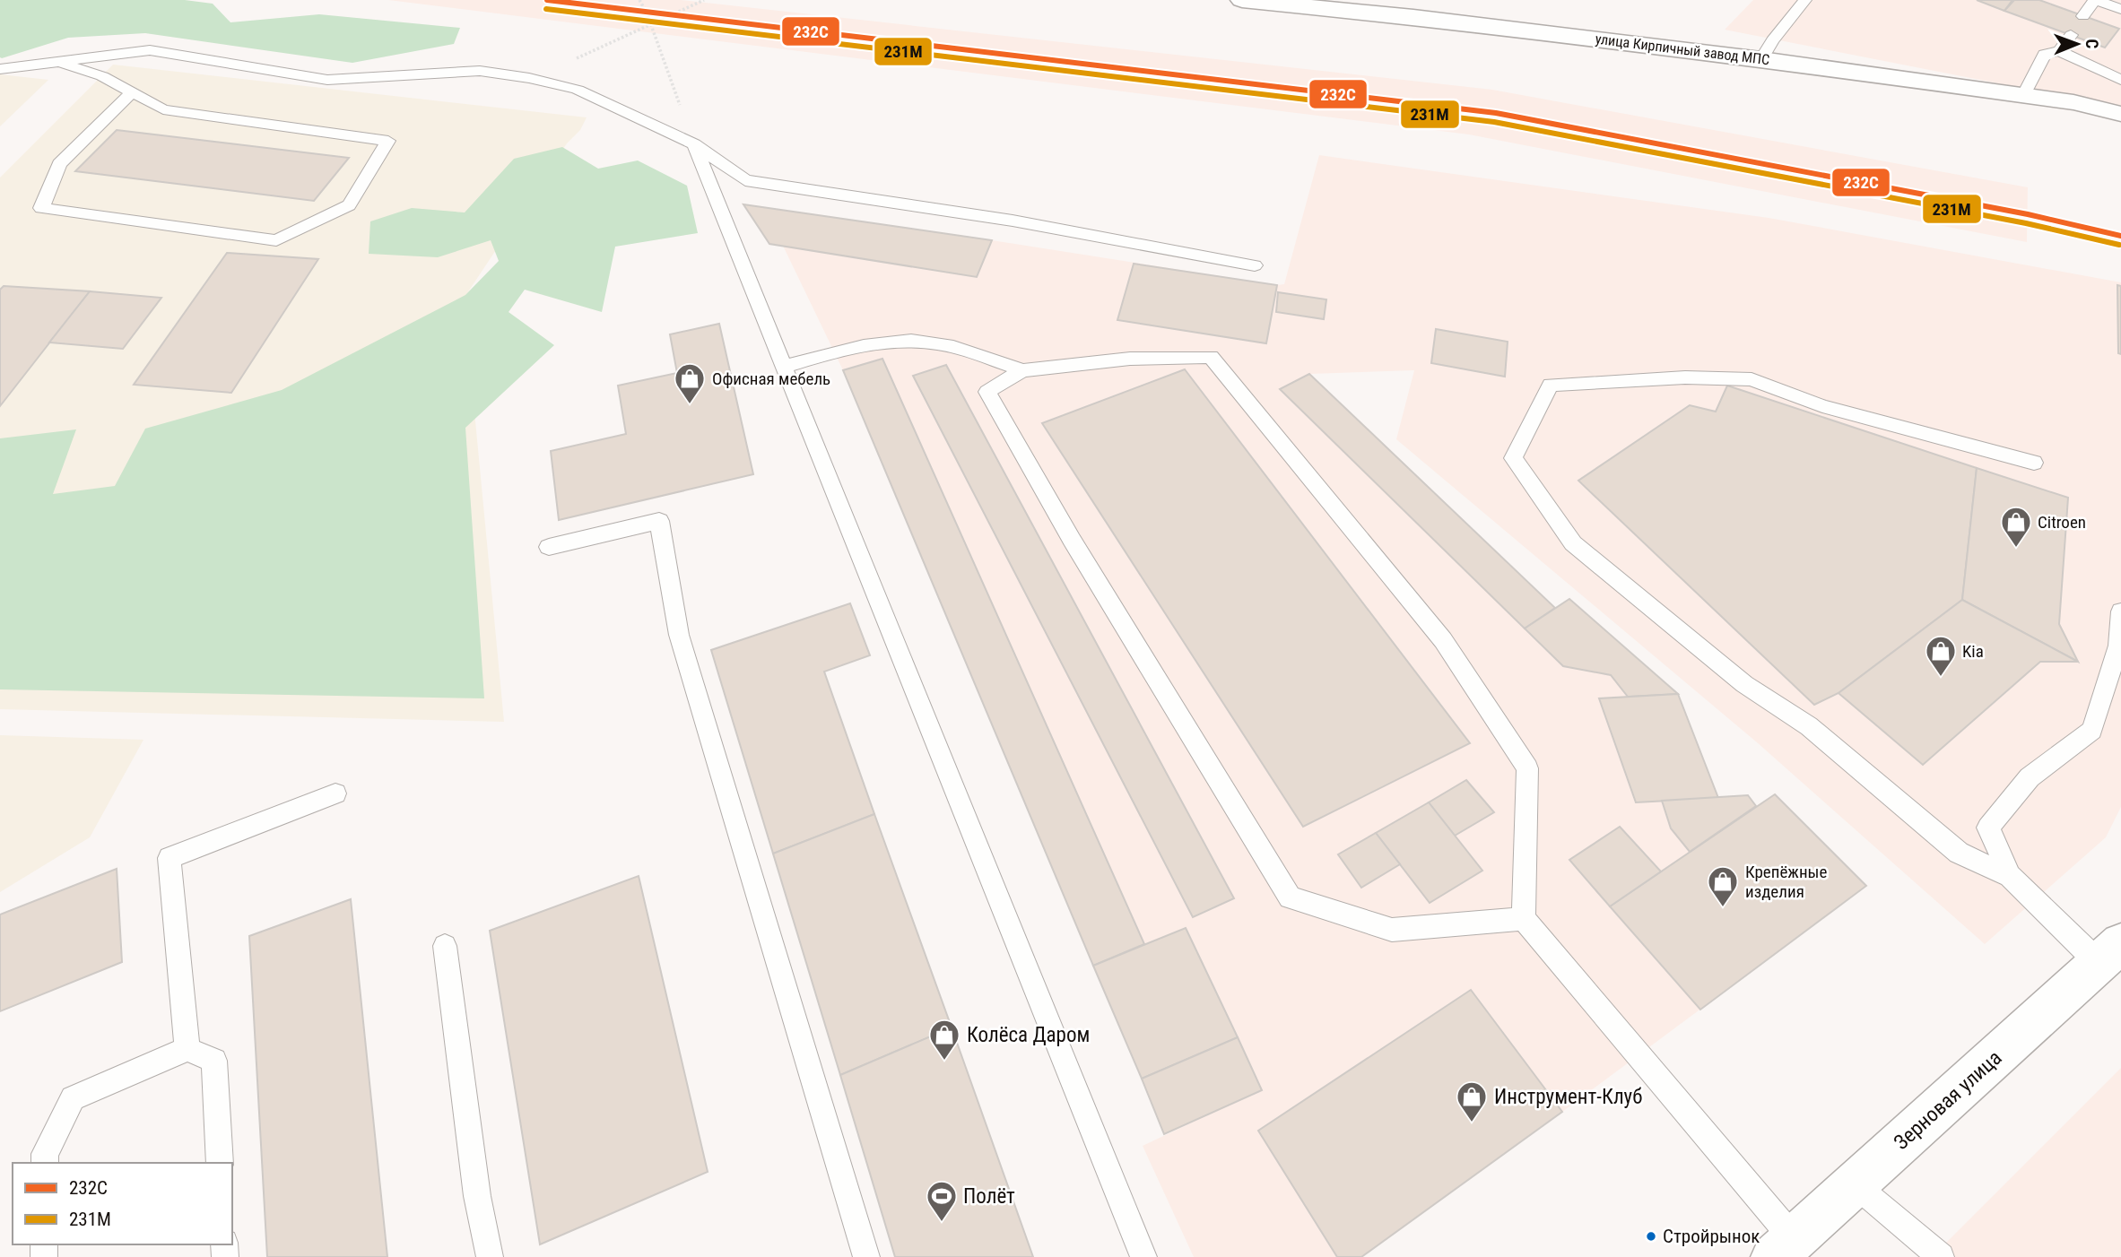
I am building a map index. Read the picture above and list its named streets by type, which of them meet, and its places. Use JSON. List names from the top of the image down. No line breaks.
{"streets":{"street":["улица Кирпичный завод МПС","Зерновая улица"]},"places":{"shop":["Офисная мебель","Citroen","Kia","Крепёжные изделия","Колёса Даром","Инструмент-Клуб"],"sports":["Полёт"],"other":["Стройрынок"]},"lines":["transit line 232C","transit line 231М"],"legend":["232C","231М"],"north":"right"}
